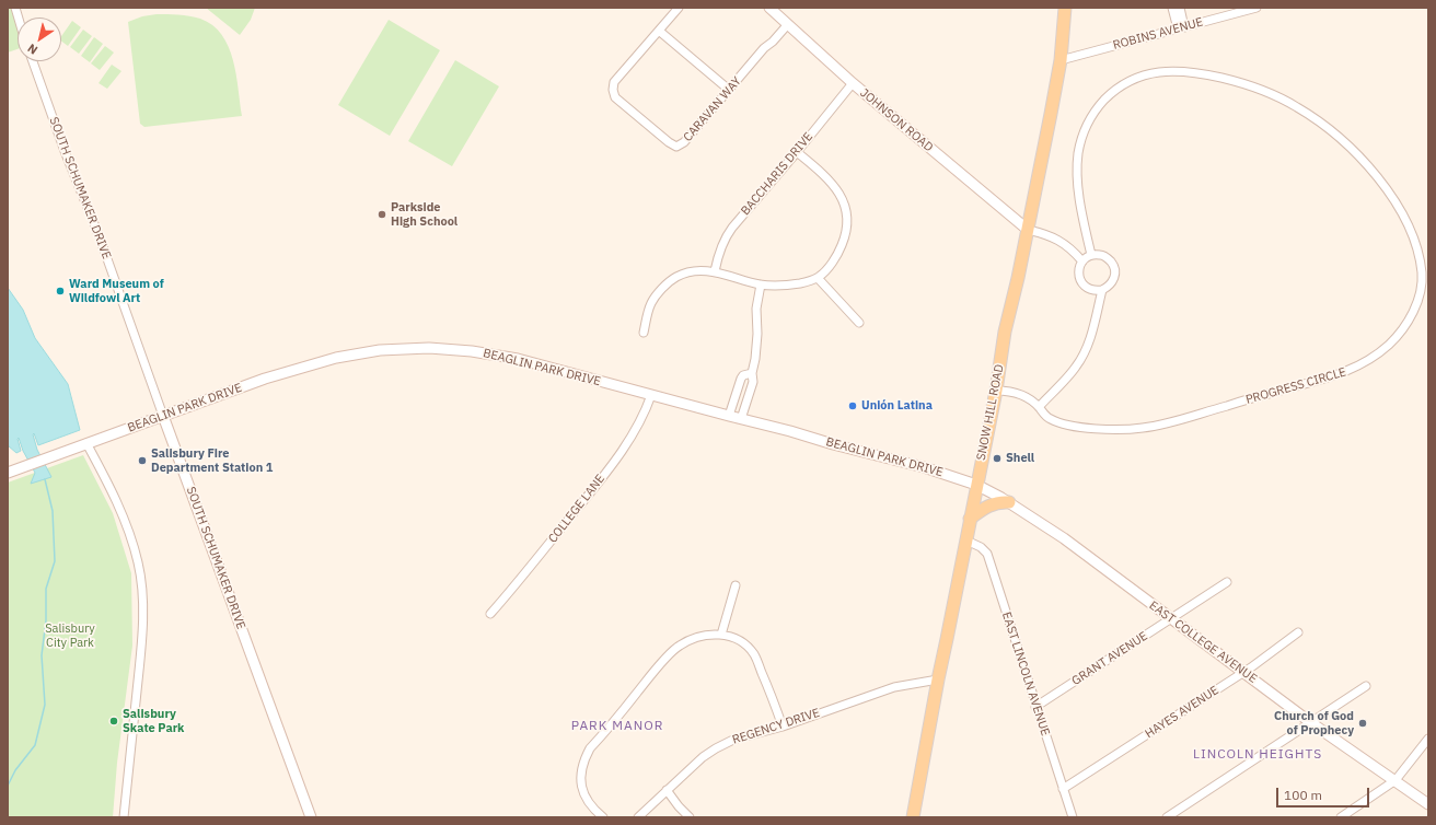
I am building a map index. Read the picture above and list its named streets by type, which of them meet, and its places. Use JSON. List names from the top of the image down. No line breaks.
{"streets":{"main road":["JOHNSON ROAD","SOUTH SCHUMAKER DRIVE","BEAGLIN PARK DRIVE","SNOW HILL ROAD","EAST COLLEGE AVENUE"],"street":["ROBINS AVENUE","CARAVAN WAY","BACCHARIS DRIVE","PROGRESS CIRCLE","COLLEGE LANE","GRANT AVENUE","EAST LINCOLN AVENUE","HAYES AVENUE","REGENCY DRIVE"]},"crossings":[["ROBINS AVENUE","SNOW HILL ROAD"],["CARAVAN WAY","JOHNSON ROAD"],["JOHNSON ROAD","BACCHARIS DRIVE"],["JOHNSON ROAD","SNOW HILL ROAD"],["SOUTH SCHUMAKER DRIVE","BEAGLIN PARK DRIVE"],["BEAGLIN PARK DRIVE","SNOW HILL ROAD"],["BEAGLIN PARK DRIVE","COLLEGE LANE"],["BEAGLIN PARK DRIVE","EAST COLLEGE AVENUE"],["PROGRESS CIRCLE","SNOW HILL ROAD"],["SNOW HILL ROAD","EAST COLLEGE AVENUE"],["SNOW HILL ROAD","EAST LINCOLN AVENUE"],["SNOW HILL ROAD","REGENCY DRIVE"],["EAST COLLEGE AVENUE","GRANT AVENUE"],["EAST COLLEGE AVENUE","HAYES AVENUE"],["GRANT AVENUE","EAST LINCOLN AVENUE"],["EAST LINCOLN AVENUE","HAYES AVENUE"]],"districts":["PARK MANOR","LINCOLN HEIGHTS"],"parks":["Salisbury City Park"],"places":["Parkside High School","Ward Museum of Wildfowl Art","Unión Latina","Shell","Salisbury Fire Department Station 1","Salisbury Skate Park","Church of God of Prophecy"],"scale_bar":"100 m","north":"bottom left"}
